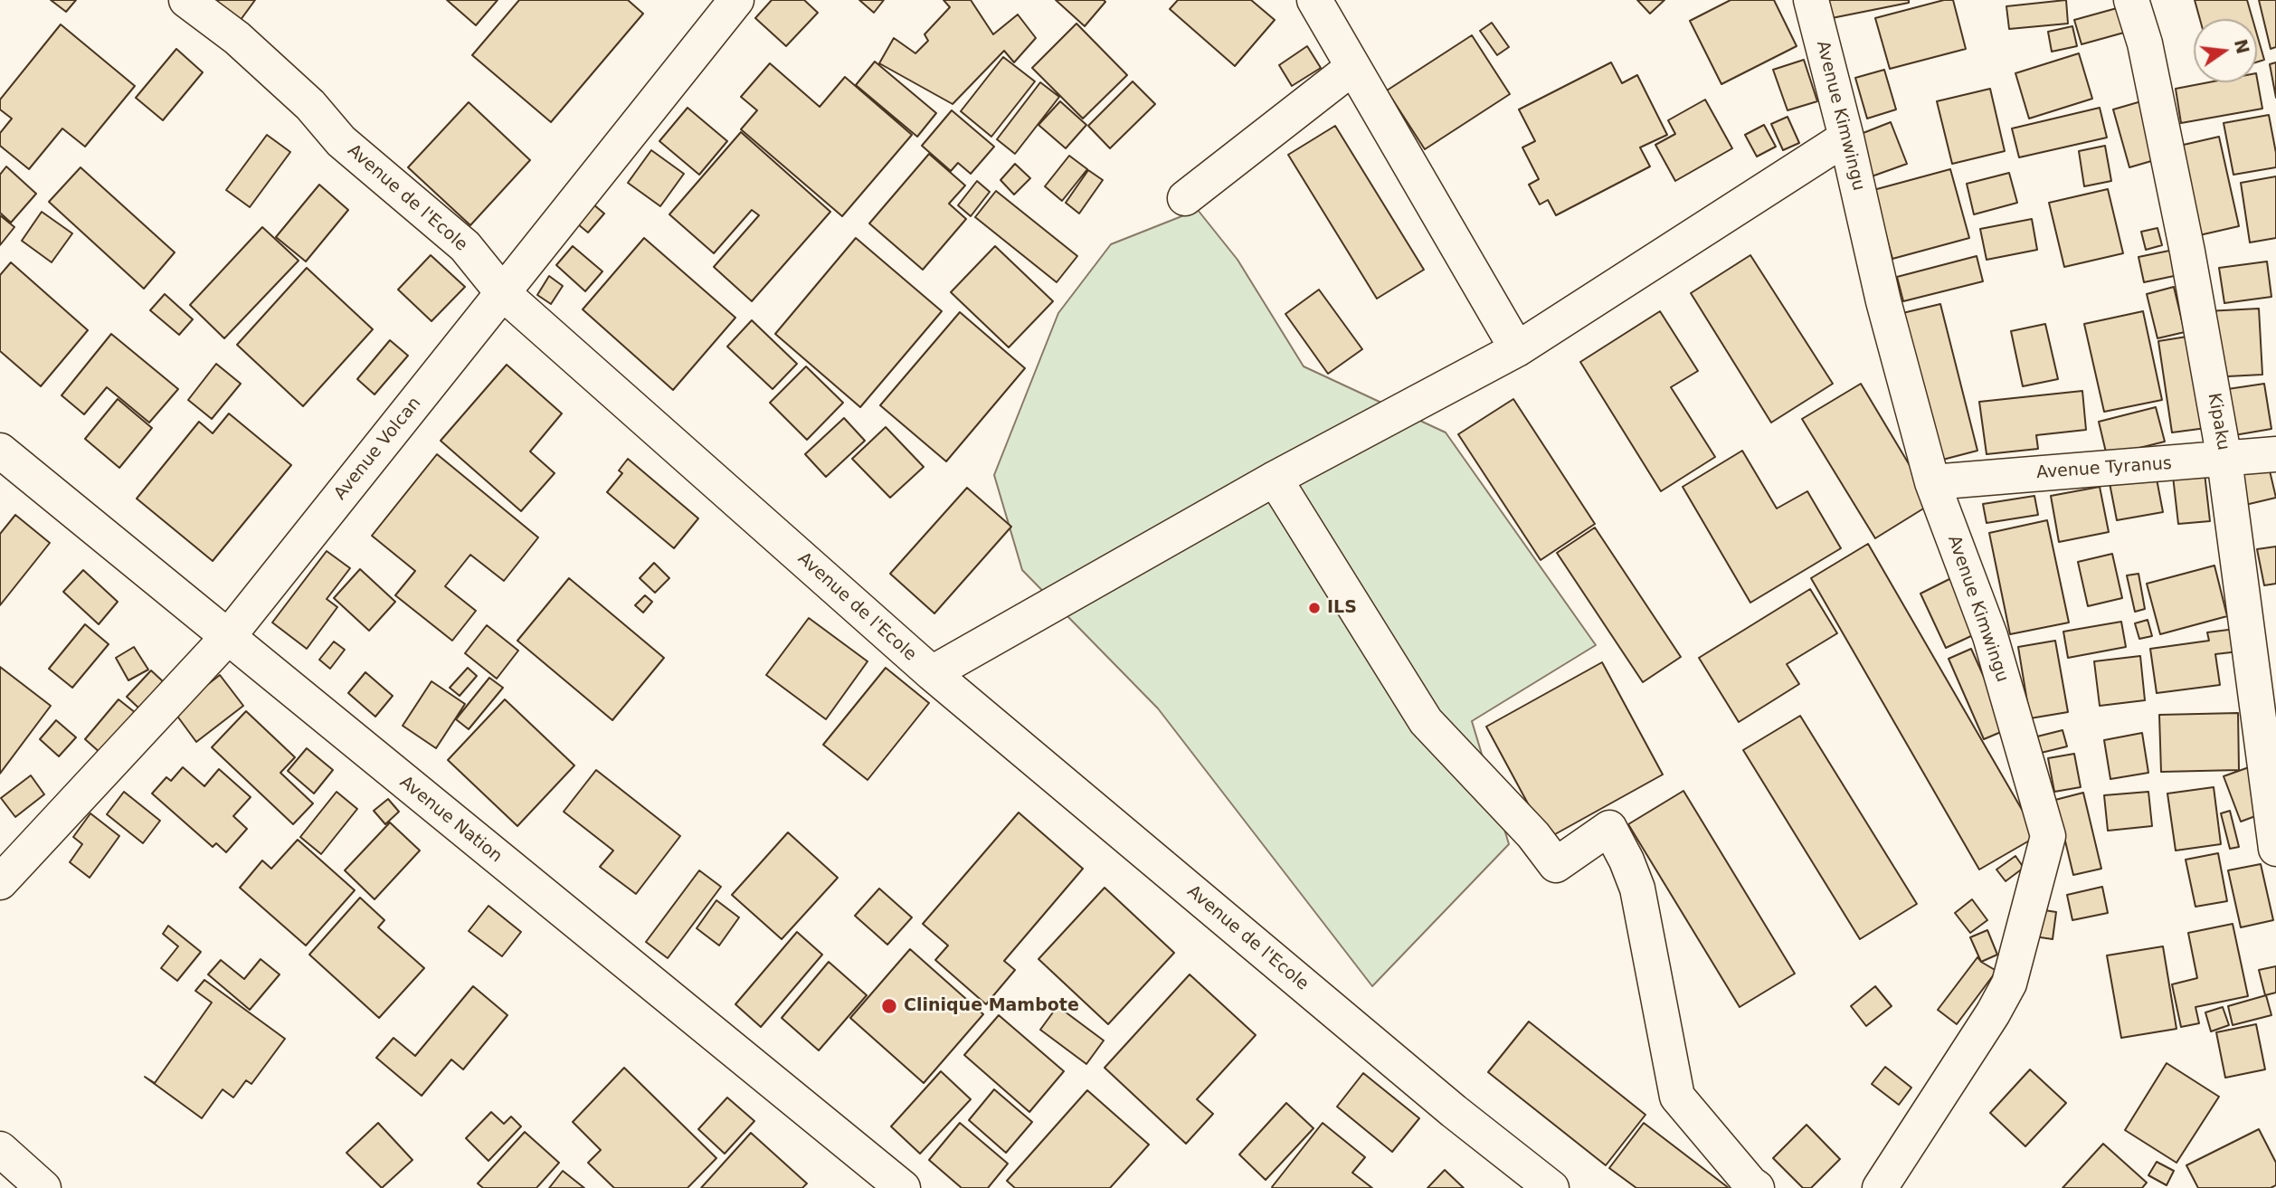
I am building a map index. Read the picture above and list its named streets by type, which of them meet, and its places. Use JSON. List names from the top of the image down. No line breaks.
{"streets":{"street":["Avenue Kimwingu","Avenue de l'Ecole","Kipaku","Avenue Volcan","Avenue Tyranus","Avenue Nation"]},"crossings":[["Avenue Kimwingu","Avenue Tyranus"],["Avenue de l'Ecole","Avenue Volcan"],["Kipaku","Avenue Tyranus"],["Avenue Volcan","Avenue Nation"]],"places":["ILS","Clinique Mambote"],"north":"right"}
